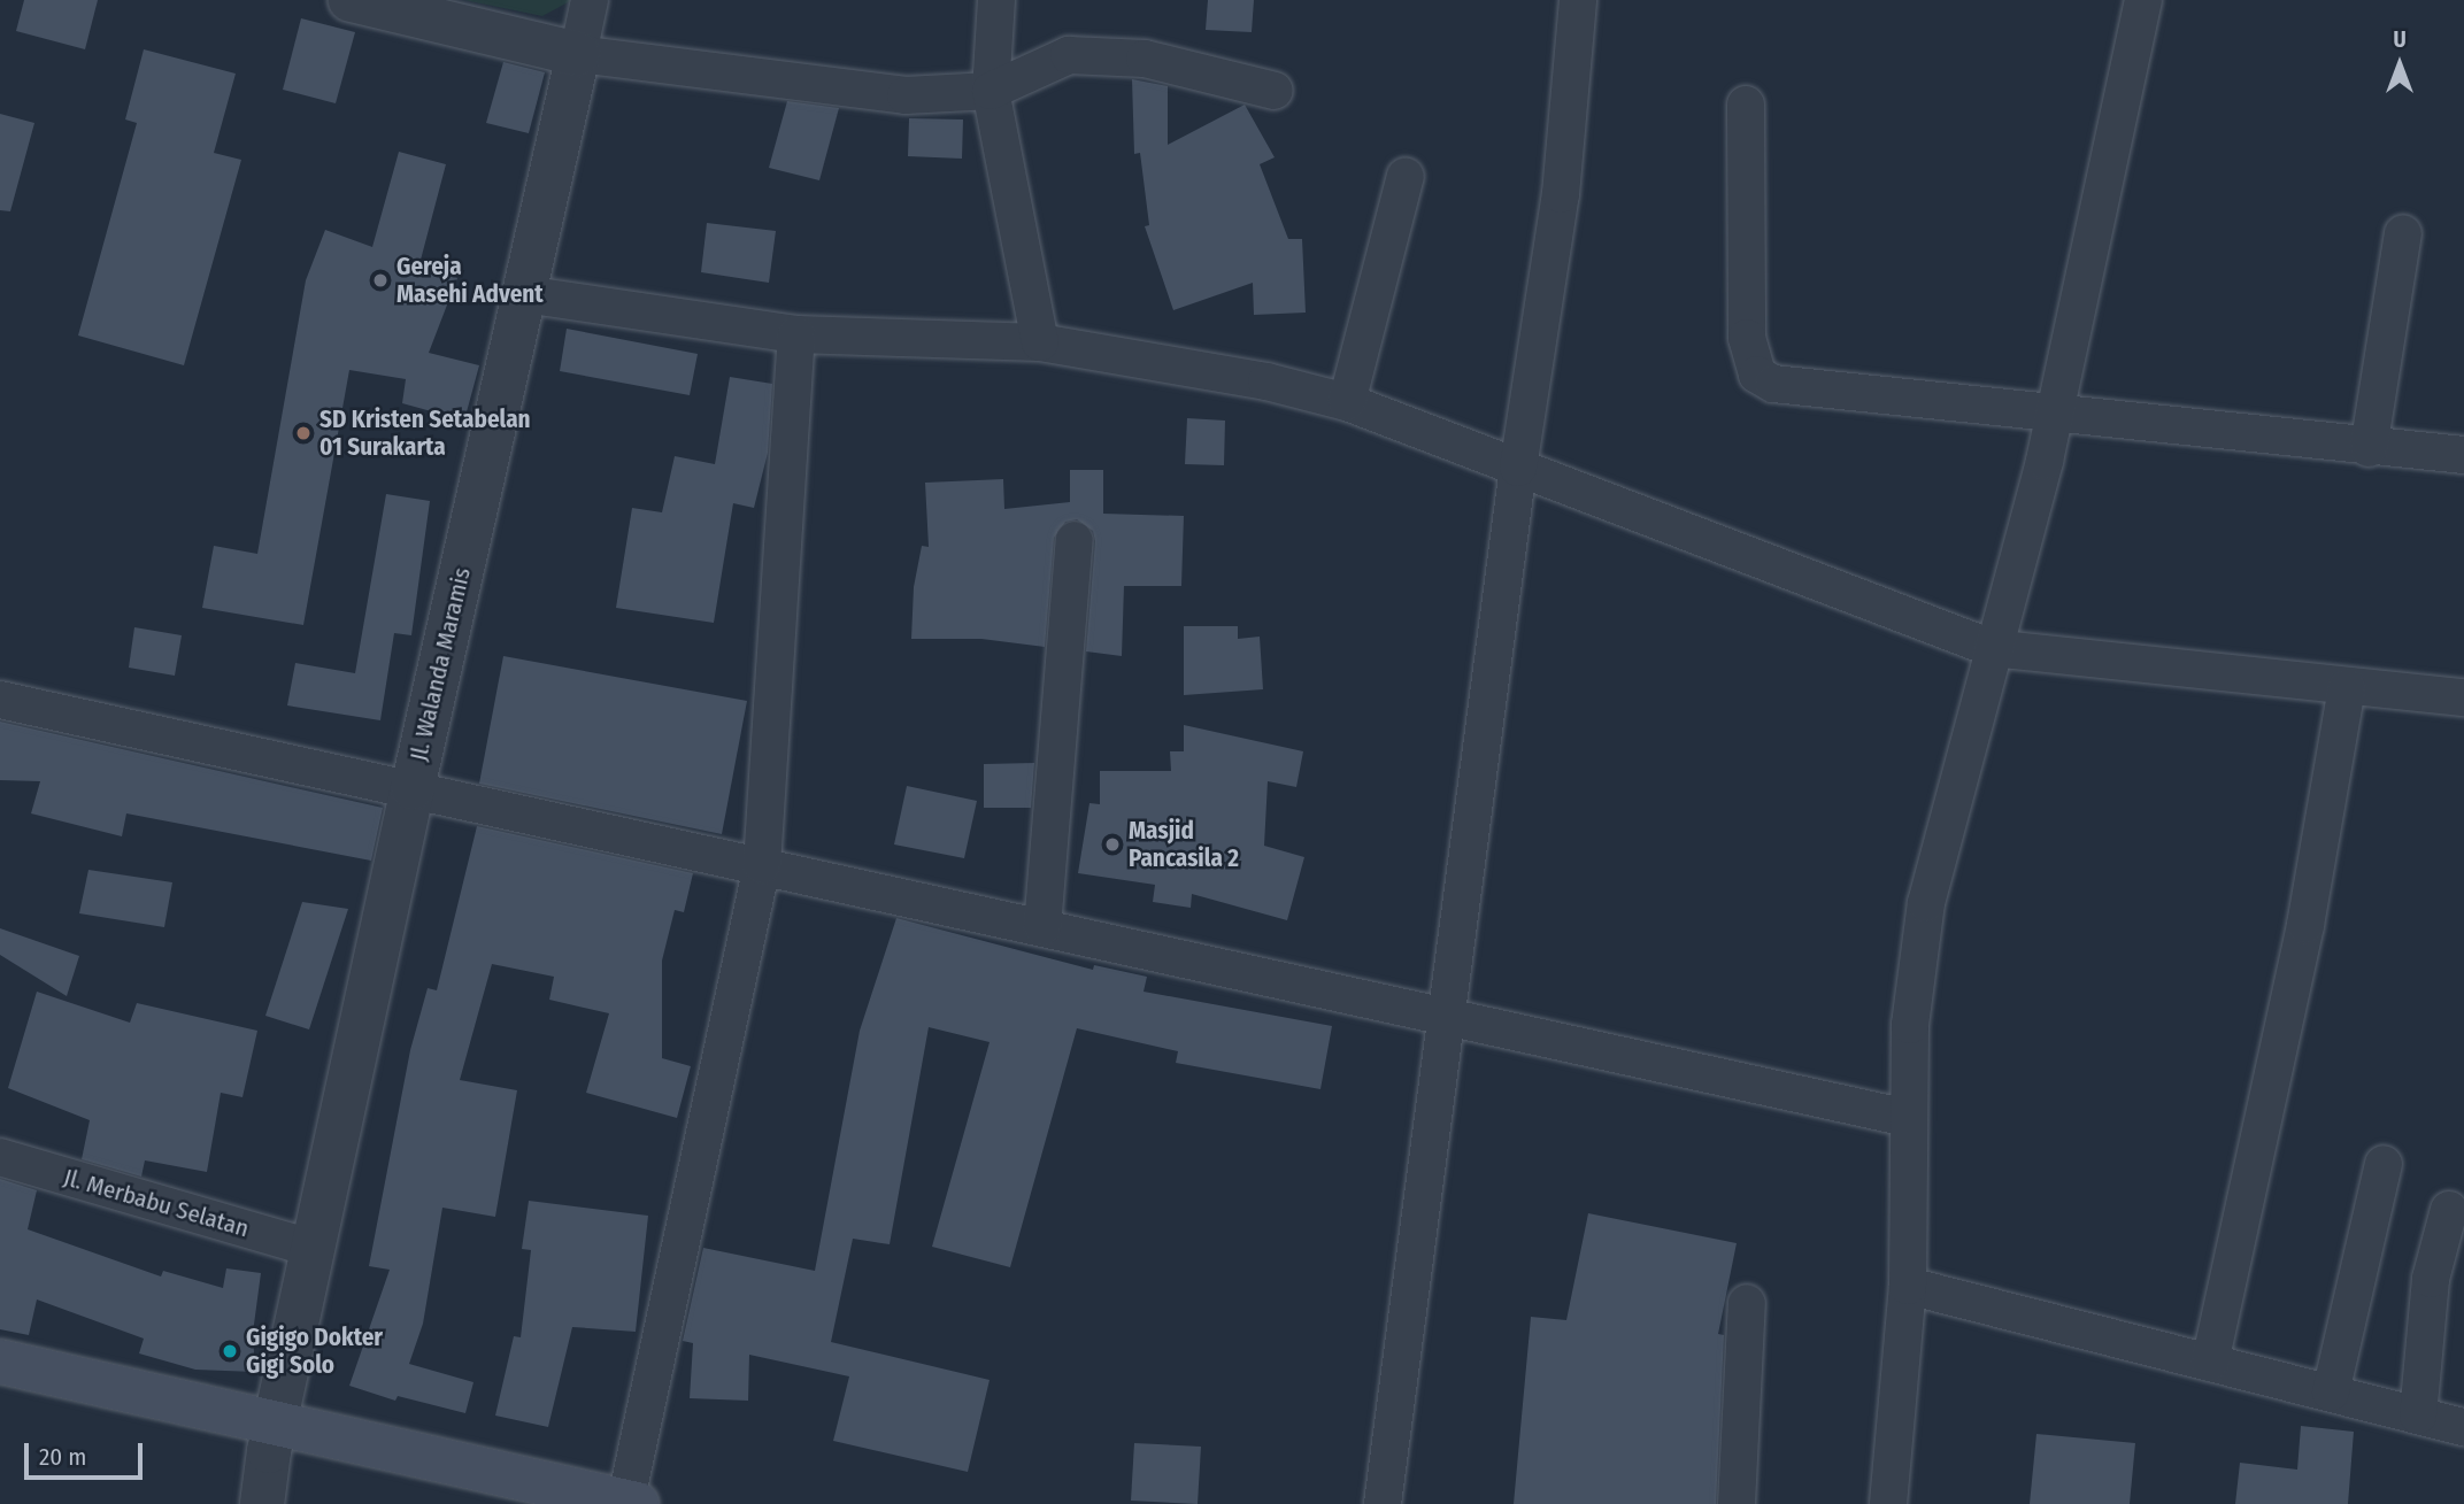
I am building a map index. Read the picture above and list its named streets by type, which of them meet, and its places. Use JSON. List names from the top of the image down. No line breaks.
{"streets":{"street":["Jl. Walanda Maramis","Jl. Merbabu Selatan"]},"crossings":[["Jl. Walanda Maramis","Jl. Merbabu Selatan"]],"places":["Gereja Masehi Advent","SD Kristen Setabelan 01 Surakarta","Masjid Pancasila 2","Gigigo Dokter Gigi Solo"],"scale_bar":"20 m","north":"top"}
